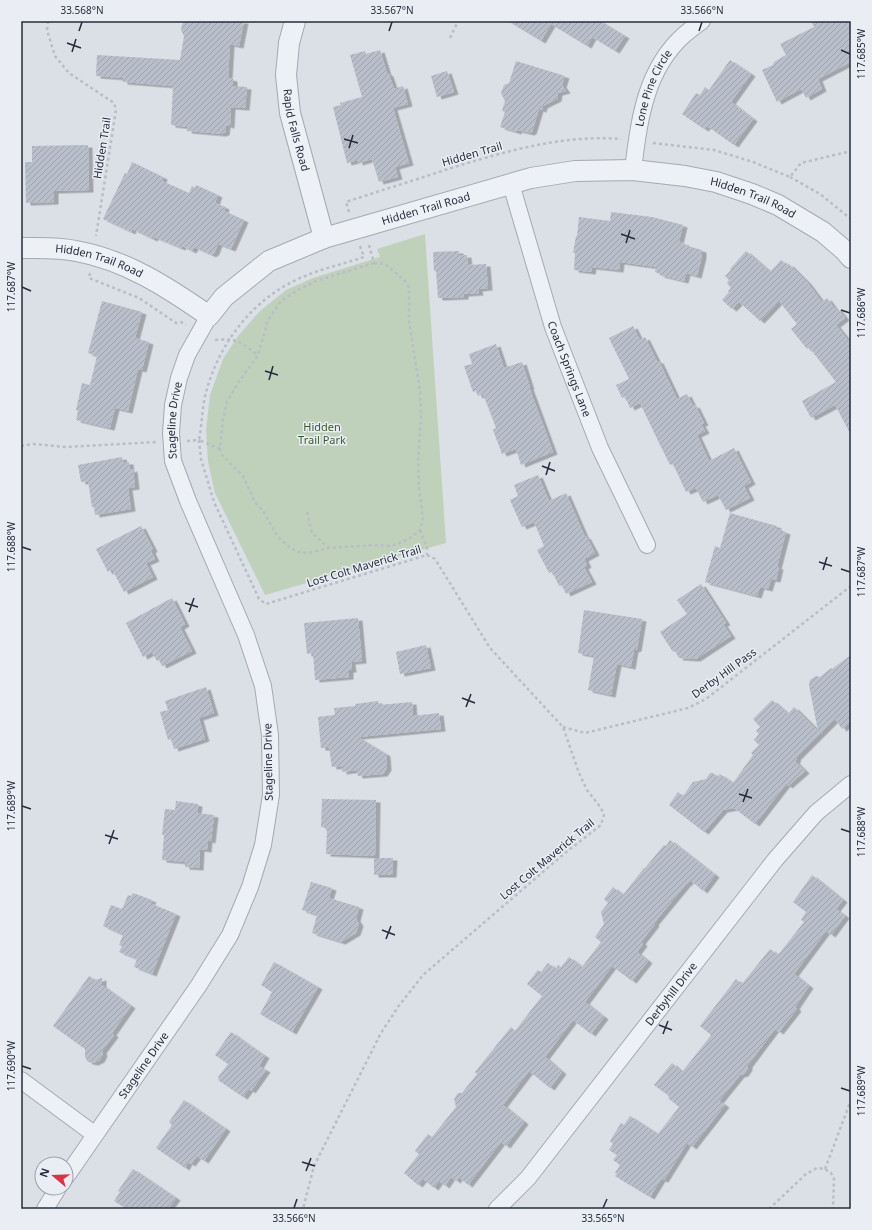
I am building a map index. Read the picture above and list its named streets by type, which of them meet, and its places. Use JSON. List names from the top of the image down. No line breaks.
{"streets":{"street":["Lone Pine Circle","Rapid Falls Road","Hidden Trail Road","Coach Springs Lane","Stageline Drive","Derbyhill Drive"],"path":["Hidden Trail","Lost Colt Maverick Trail","Derby Hill Pass"]},"crossings":[["Lone Pine Circle","Hidden Trail Road"],["Rapid Falls Road","Hidden Trail Road"],["Hidden Trail Road","Coach Springs Lane"],["Hidden Trail Road","Stageline Drive"],["Lost Colt Maverick Trail","Derby Hill Pass"]],"parks":["Hidden Trail Park"],"north":"left","coordinates":["33.568°N","33.567°N","33.566°N","117.685°W","117.687°W","117.686°W","117.688°W","117.689°W","117.690°W","33.565°N"]}
